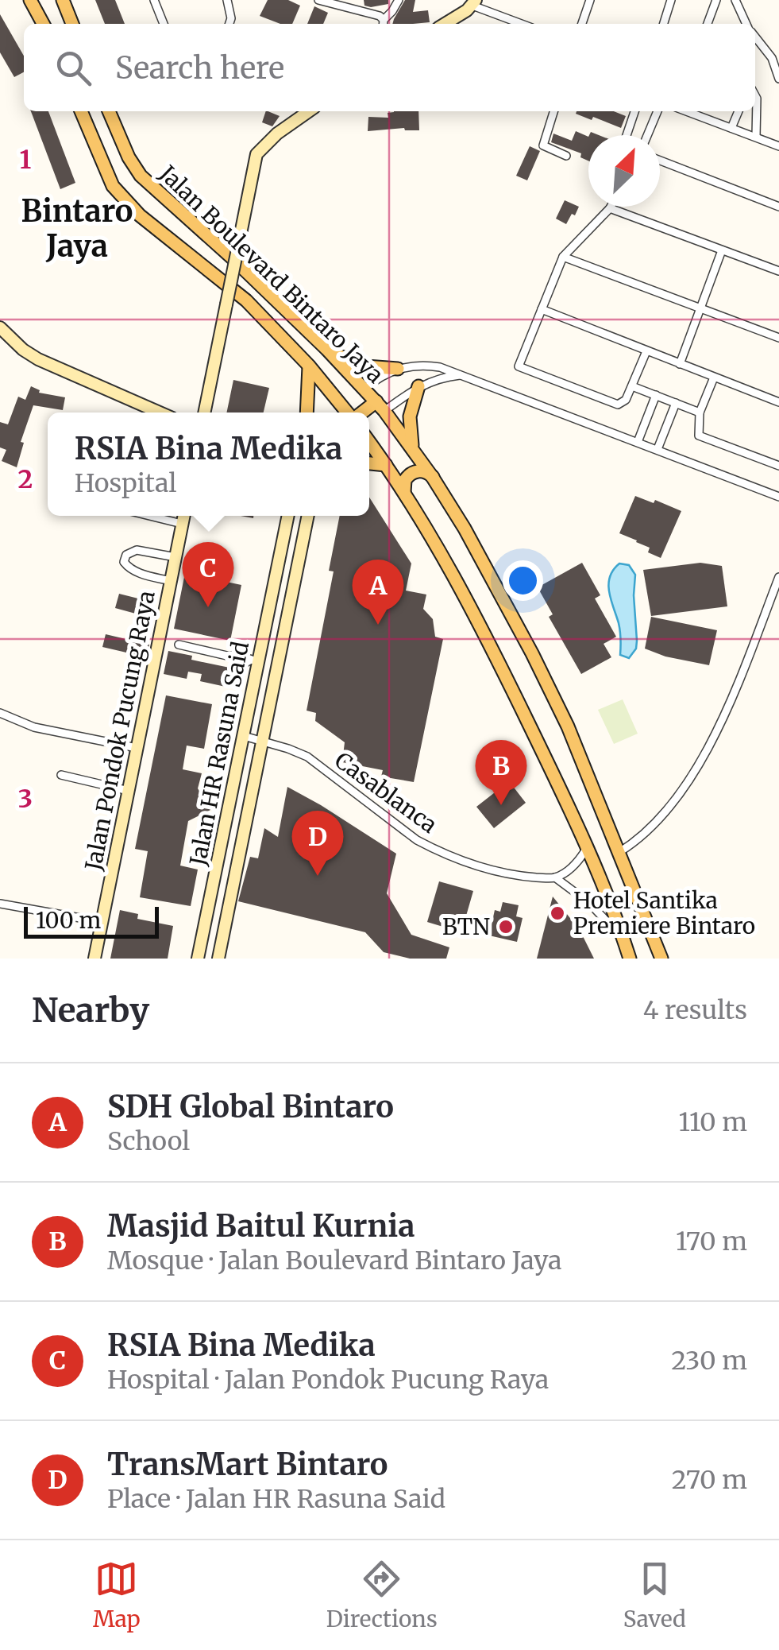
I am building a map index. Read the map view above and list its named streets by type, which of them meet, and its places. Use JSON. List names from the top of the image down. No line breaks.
{"streets":{"main road":["Jalan Boulevard Bintaro Jaya","Jalan Pondok Pucung Raya","Jalan HR Rasuna Said"],"street":["Casablanca"]},"crossings":[["Jalan HR Rasuna Said","Casablanca"]],"districts":["Bintaro Jaya"],"places":["Hotel Santika Premiere Bintaro","BTN"],"scale_bar":"100 m","north":"top right","page":{"search":"Search here","popup":["RSIA Bina Medika","Hospital"],"pins":["C","A","B","D"],"scale":"100 m","heading":["Nearby","4 results"],"list":[{"mark":"A","name":"SDH Global Bintaro","note":"School","value":"110 m"},{"mark":"B","name":"Masjid Baitul Kurnia","note":"Mosque · Jalan Boulevard Bintaro Jaya","value":"170 m"},{"mark":"C","name":"RSIA Bina Medika","note":"Hospital · Jalan Pondok Pucung Raya","value":"230 m"},{"mark":"D","name":"TransMart Bintaro","note":"Place · Jalan HR Rasuna Said","value":"270 m"}],"nav":["Map","Directions","Saved"]},"grid":{"rows":["1","2","3"]}}
